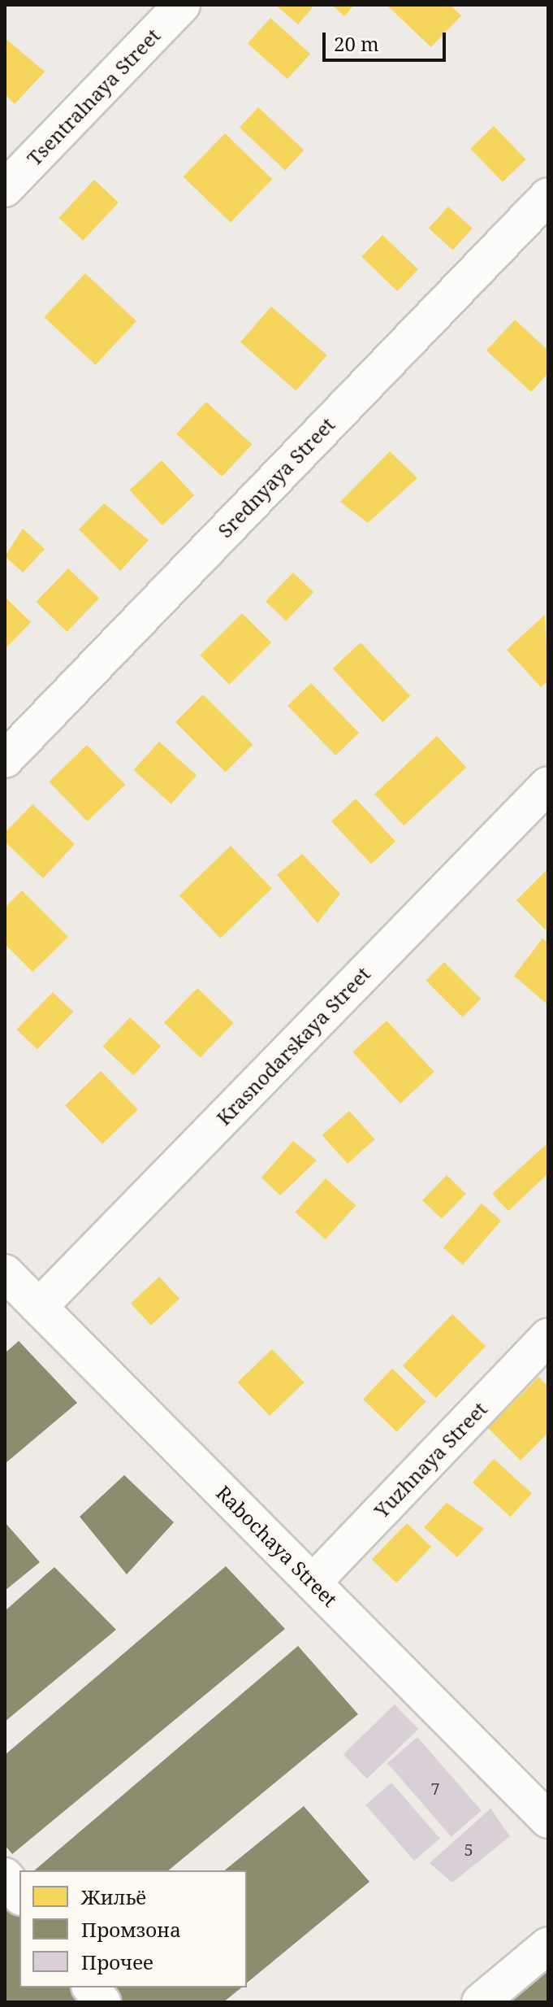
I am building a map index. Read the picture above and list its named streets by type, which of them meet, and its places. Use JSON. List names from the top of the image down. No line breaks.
{"streets":{"street":["Tsentralnaya Street","Srednyaya Street","Krasnodarskaya Street","Yuzhnaya Street","Rabochaya Street"]},"crossings":[["Krasnodarskaya Street","Rabochaya Street"],["Yuzhnaya Street","Rabochaya Street"]],"house_numbers":["7","5"],"legend":["Жильё","Промзона","Прочее"],"scale_bar":"20 m"}
